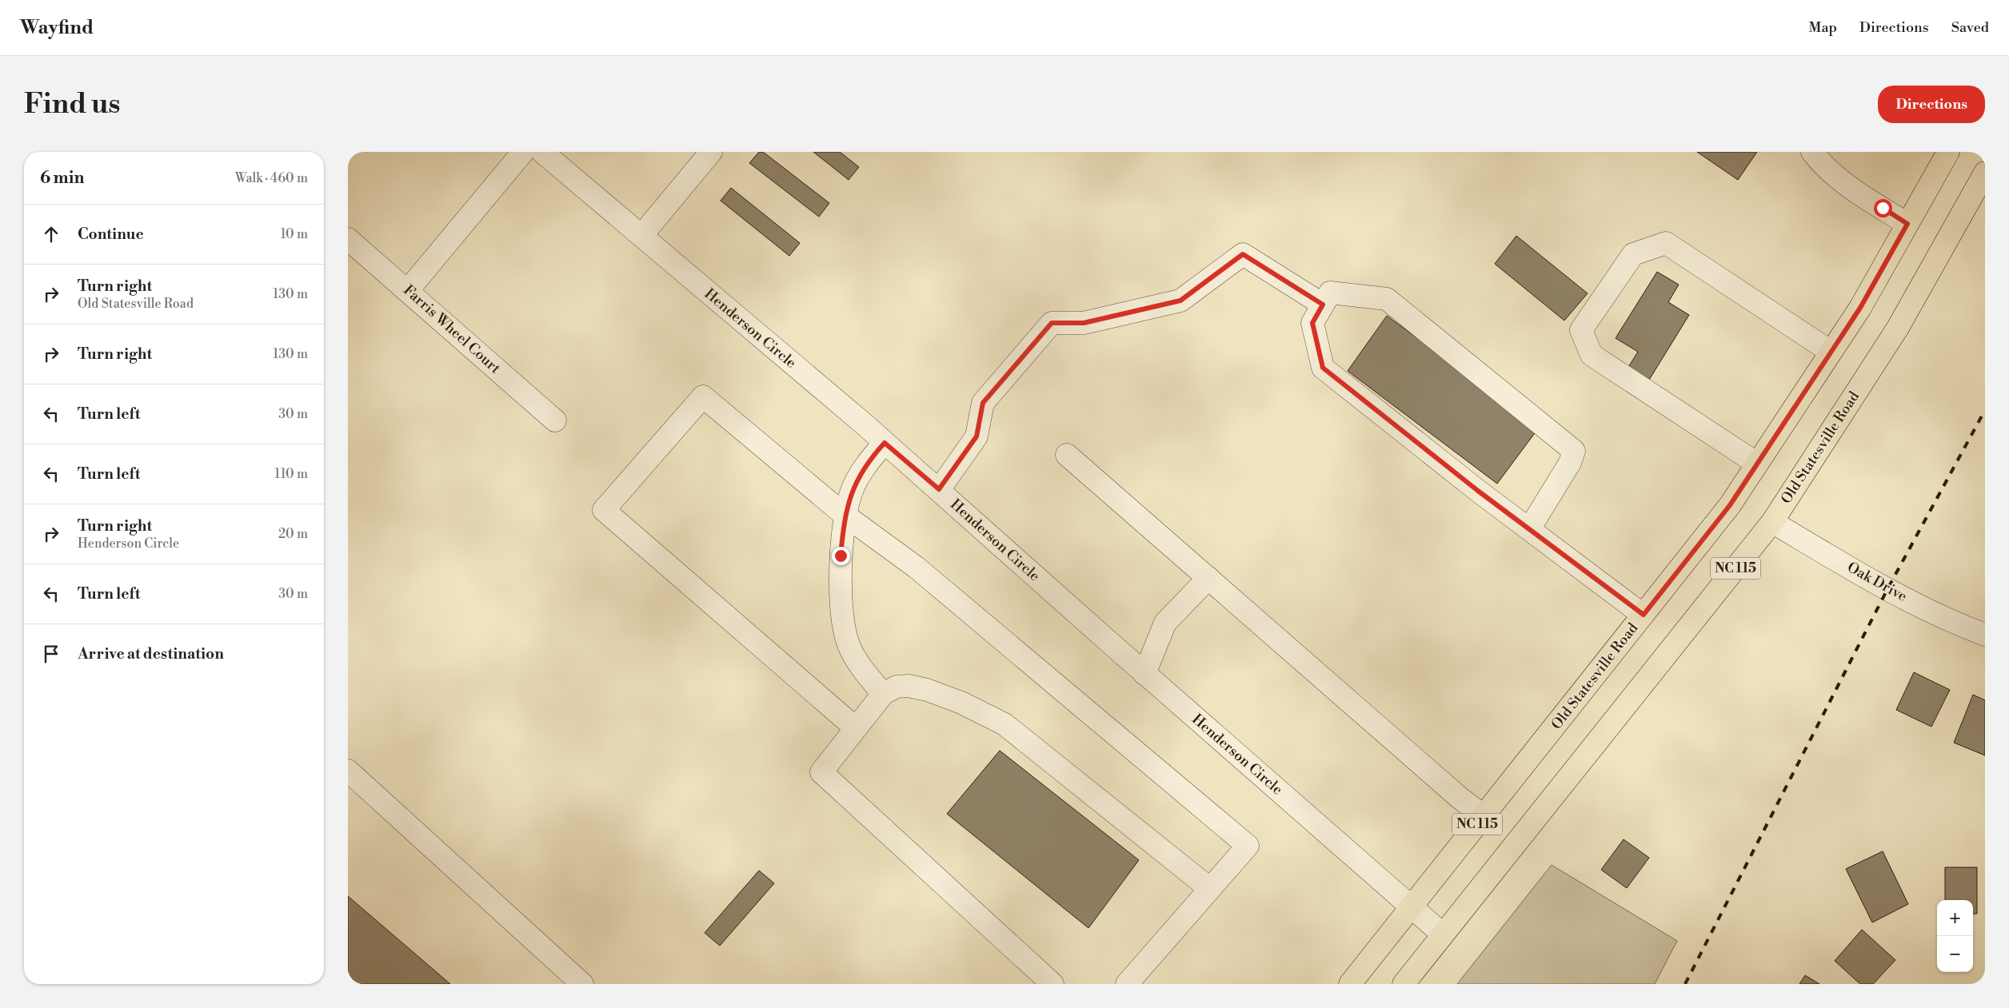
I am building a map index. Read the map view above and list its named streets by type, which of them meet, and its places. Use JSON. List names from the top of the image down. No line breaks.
{"streets":{"main road":["Old Statesville Road","NC 115"],"street":["Henderson Circle","Farris Wheel Court","Oak Drive"]},"crossings":[["Henderson Circle","Old Statesville Road"],["Old Statesville Road","Oak Drive"]],"page":{"header":"Wayfind","nav":["Map","Directions","Saved"],"buttons":"Directions","title":"Find us","heading":["6 min","Walk · 460 m"],"list":[["Continue","10 m"],["Turn right","Old Statesville Road","130 m"],["Turn right","130 m"],["Turn left","30 m"],["Turn left","110 m"],["Turn right","Henderson Circle","20 m"],["Turn left","30 m"],"Arrive at destination"],"map_buttons":["+","−"]}}
